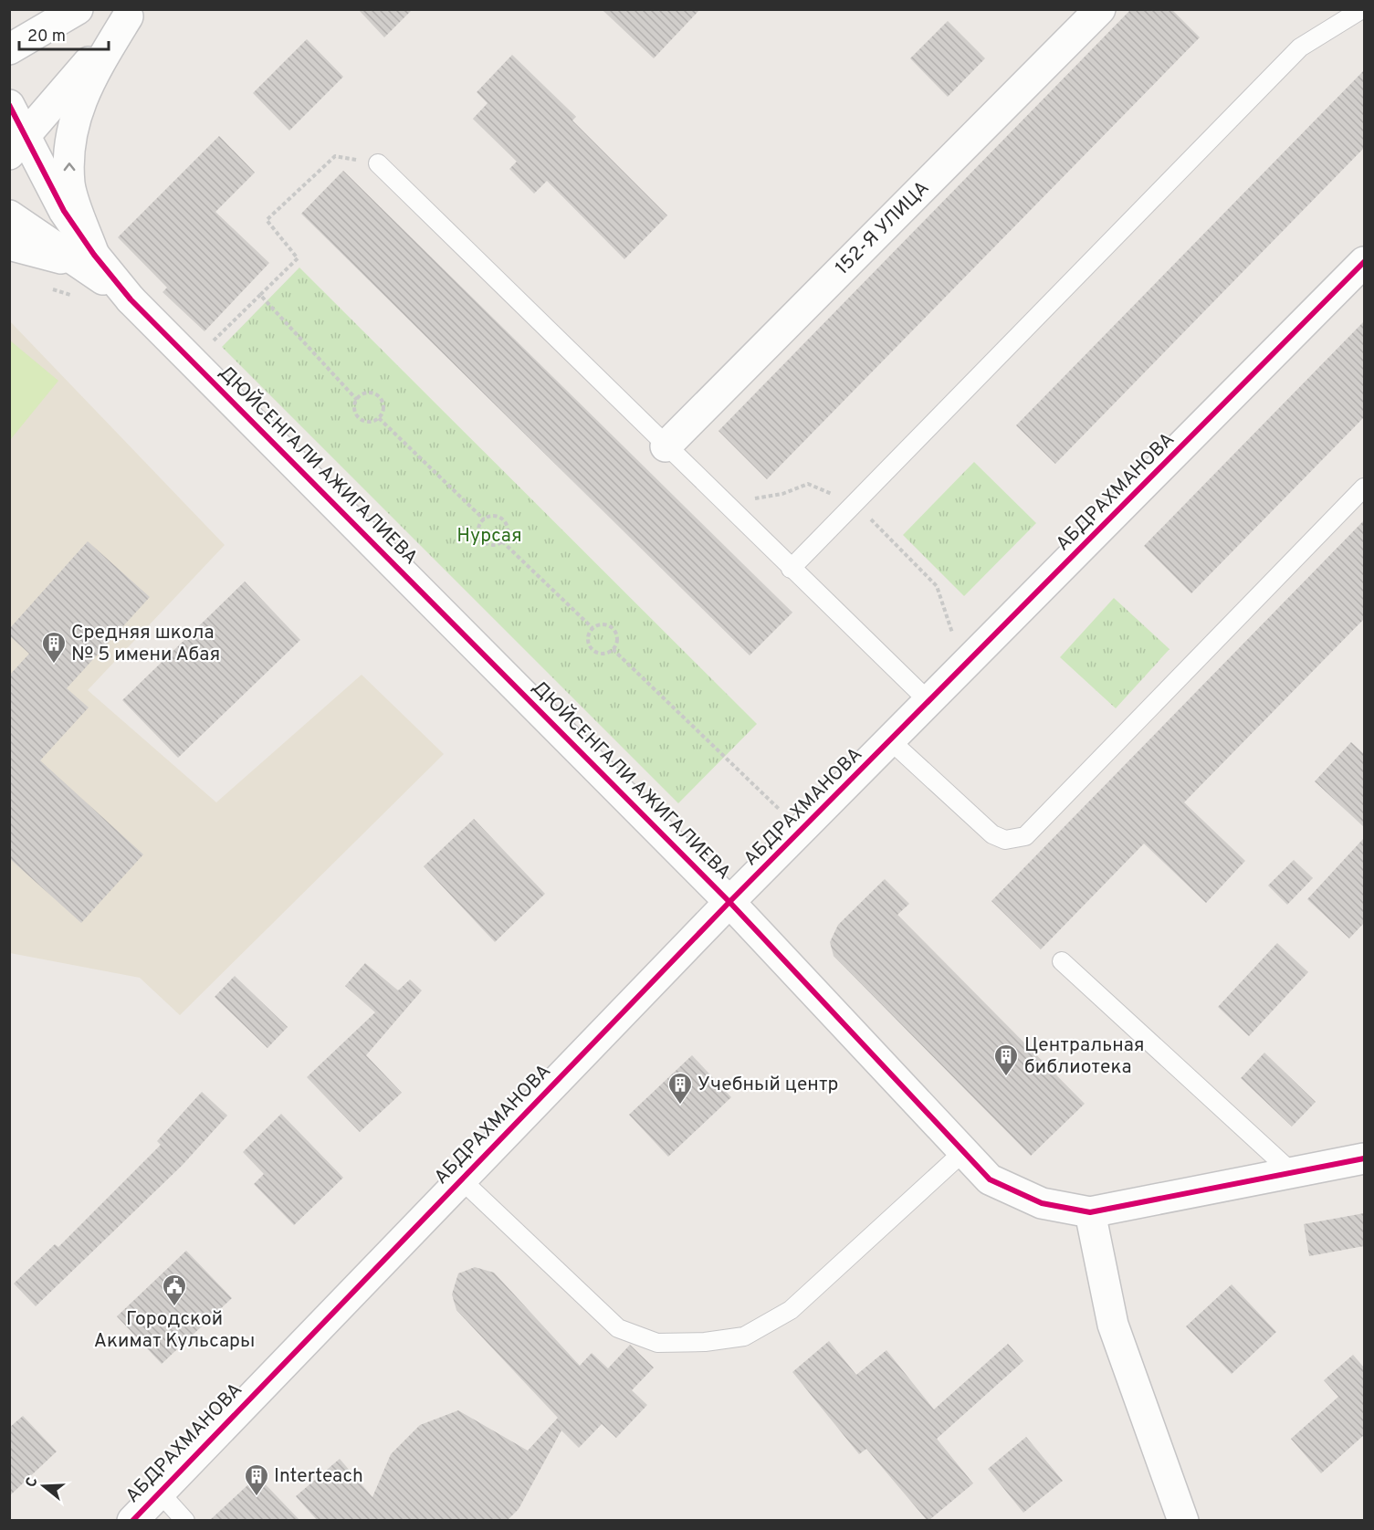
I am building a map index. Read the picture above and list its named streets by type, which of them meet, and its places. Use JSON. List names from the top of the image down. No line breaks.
{"streets":{"street":["152-Я УЛИЦА","ДЮЙСЕНГАЛИ АЖИГАЛИЕВА","АБДРАХМАНОВА"]},"crossings":[["ДЮЙСЕНГАЛИ АЖИГАЛИЕВА","АБДРАХМАНОВА"]],"parks":["Нурсая"],"places":{"building":["Средняя школа № 5 имени Абая","Центральная библиотека","Учебный центр","Interteach"],"public building":["Городской Акимат Кульсары"]},"scale_bar":"20 m","north":"left"}
